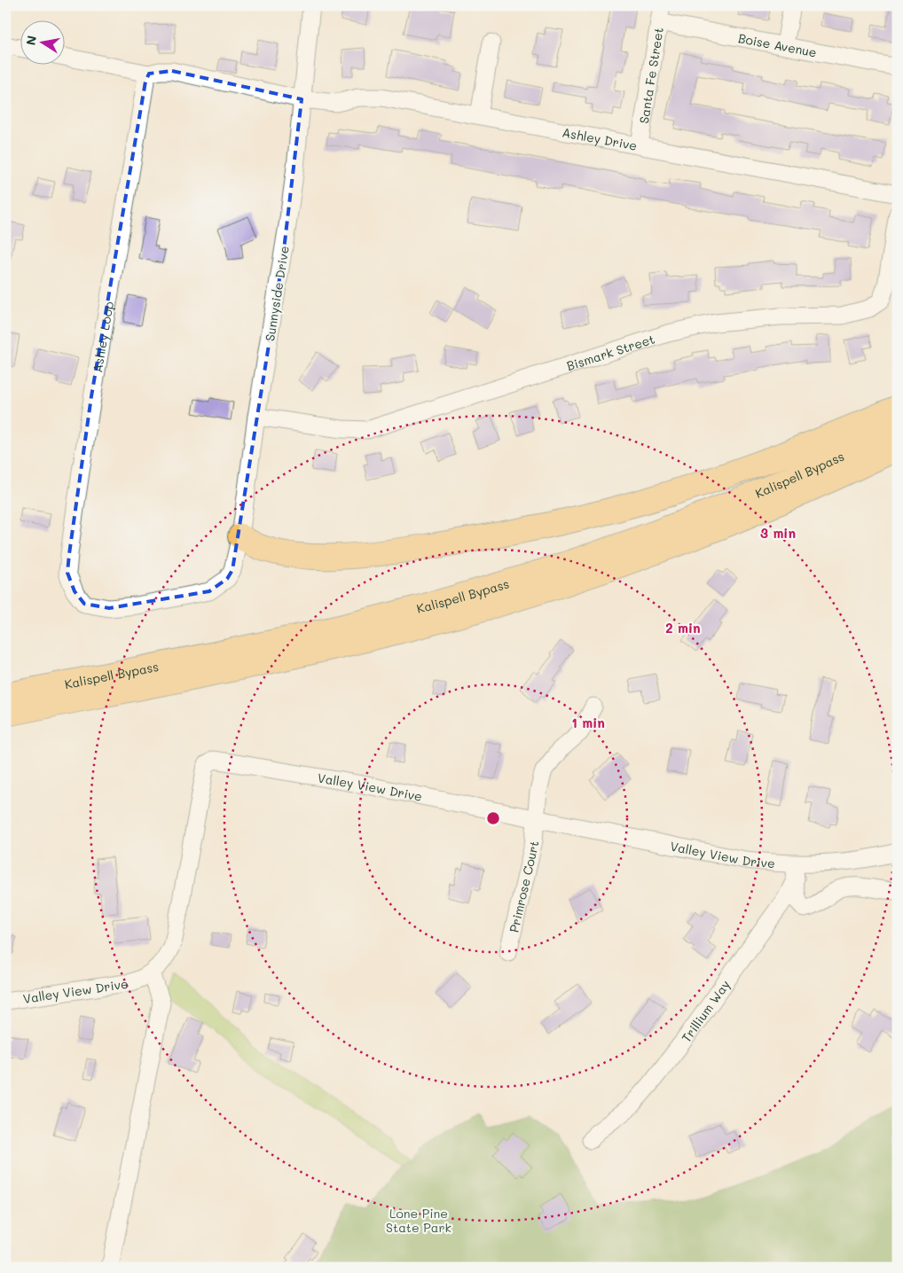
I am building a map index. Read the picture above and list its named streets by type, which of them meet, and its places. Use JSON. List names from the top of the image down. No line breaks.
{"streets":{"highway":["Kalispell Bypass"],"street":["Boise Avenue","Santa Fe Street","Ashley Drive","Sunnyside Drive","Ashley Loop","Bismark Street","Valley View Drive","Primrose Court","Trillium Way"]},"crossings":[["Boise Avenue","Santa Fe Street"],["Santa Fe Street","Ashley Drive"],["Ashley Drive","Sunnyside Drive"],["Sunnyside Drive","Ashley Loop"],["Sunnyside Drive","Bismark Street"],["Valley View Drive","Primrose Court"]],"parks":["Lone Pine State Park"],"north":"left","rings":["3 min","2 min","1 min"]}
